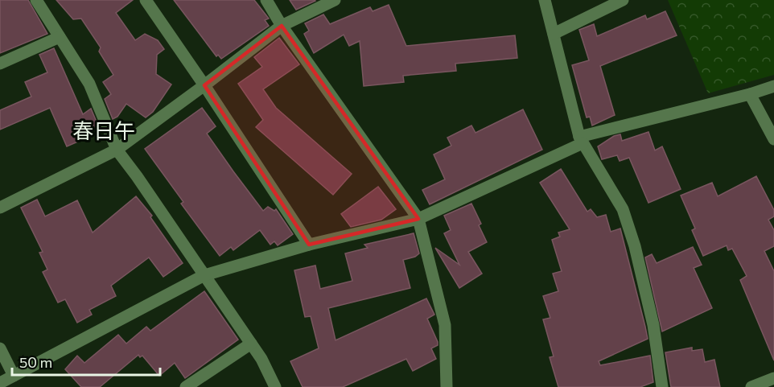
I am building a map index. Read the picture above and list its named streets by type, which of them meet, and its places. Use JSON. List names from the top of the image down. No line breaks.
{"districts":["春日午"],"scale_bar":"50 m"}
